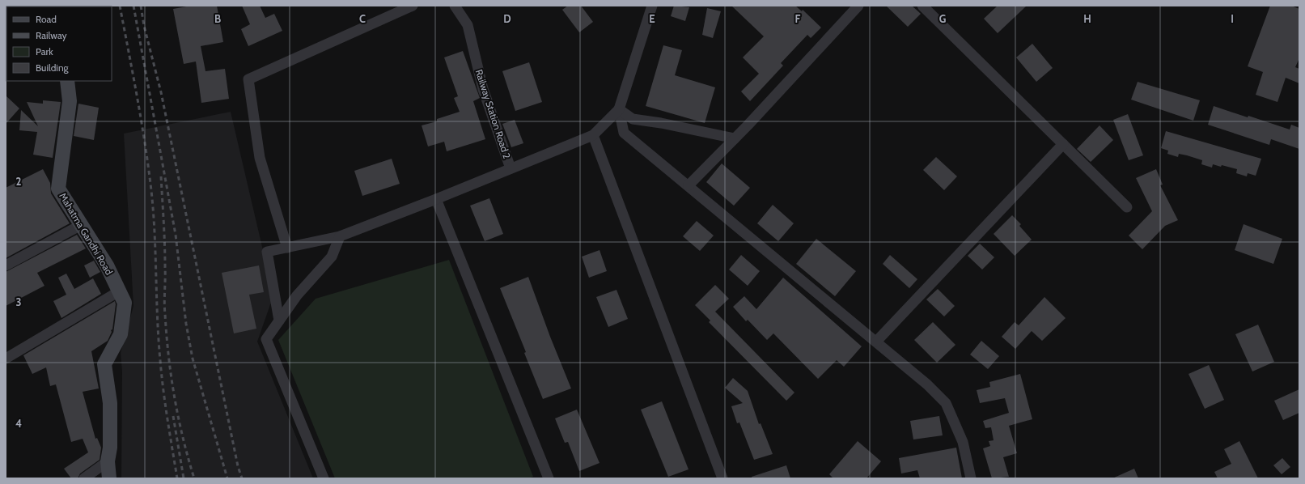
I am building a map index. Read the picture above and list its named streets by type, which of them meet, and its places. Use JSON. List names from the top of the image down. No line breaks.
{"streets":{"main road":["Mahatma Gandhi Road"],"street":["Railway Station Road 2"]},"legend":["Road","Railway","Park","Building"],"grid":{"columns":["B","C","D","E","F","G","H","I"],"rows":["2","3","4"]}}
